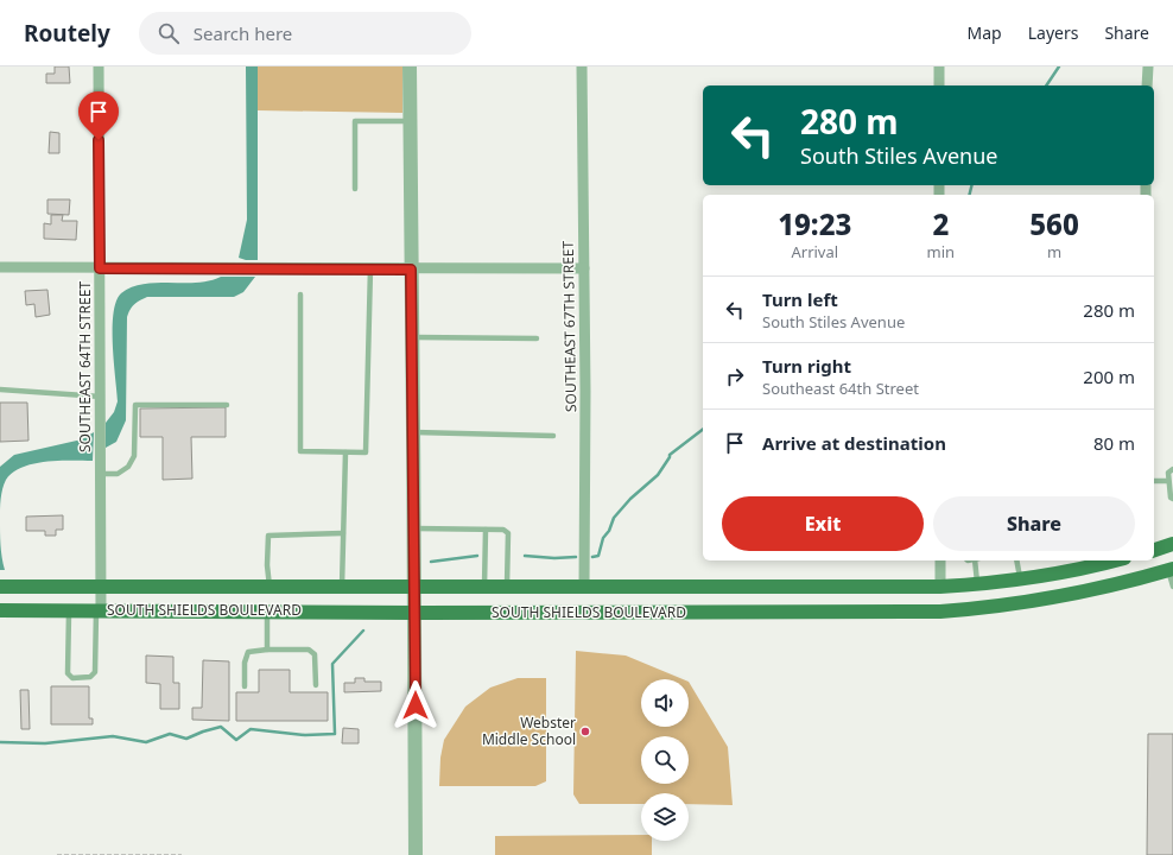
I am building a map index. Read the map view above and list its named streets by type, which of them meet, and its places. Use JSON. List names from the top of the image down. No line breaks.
{"streets":{"main road":["SOUTH SHIELDS BOULEVARD"],"street":["SOUTHEAST 67TH STREET","SOUTHEAST 64TH STREET"]},"crossings":[["SOUTHEAST 67TH STREET","SOUTH SHIELDS BOULEVARD"],["SOUTHEAST 64TH STREET","SOUTH SHIELDS BOULEVARD"]],"places":["Webster Middle School"],"page":{"header":"Routely","search":"Search here","nav":["Map","Layers","Share"],"turn":["280 m","South Stiles Avenue"],"eta":["19:23","Arrival","2","min","560","m"],"list":[{"name":"Turn left","note":"South Stiles Avenue","value":"280 m"},{"name":"Turn right","note":"Southeast 64th Street","value":"200 m"},{"name":"Arrive at destination","value":"80 m"}],"buttons":["Exit","Share"]}}
